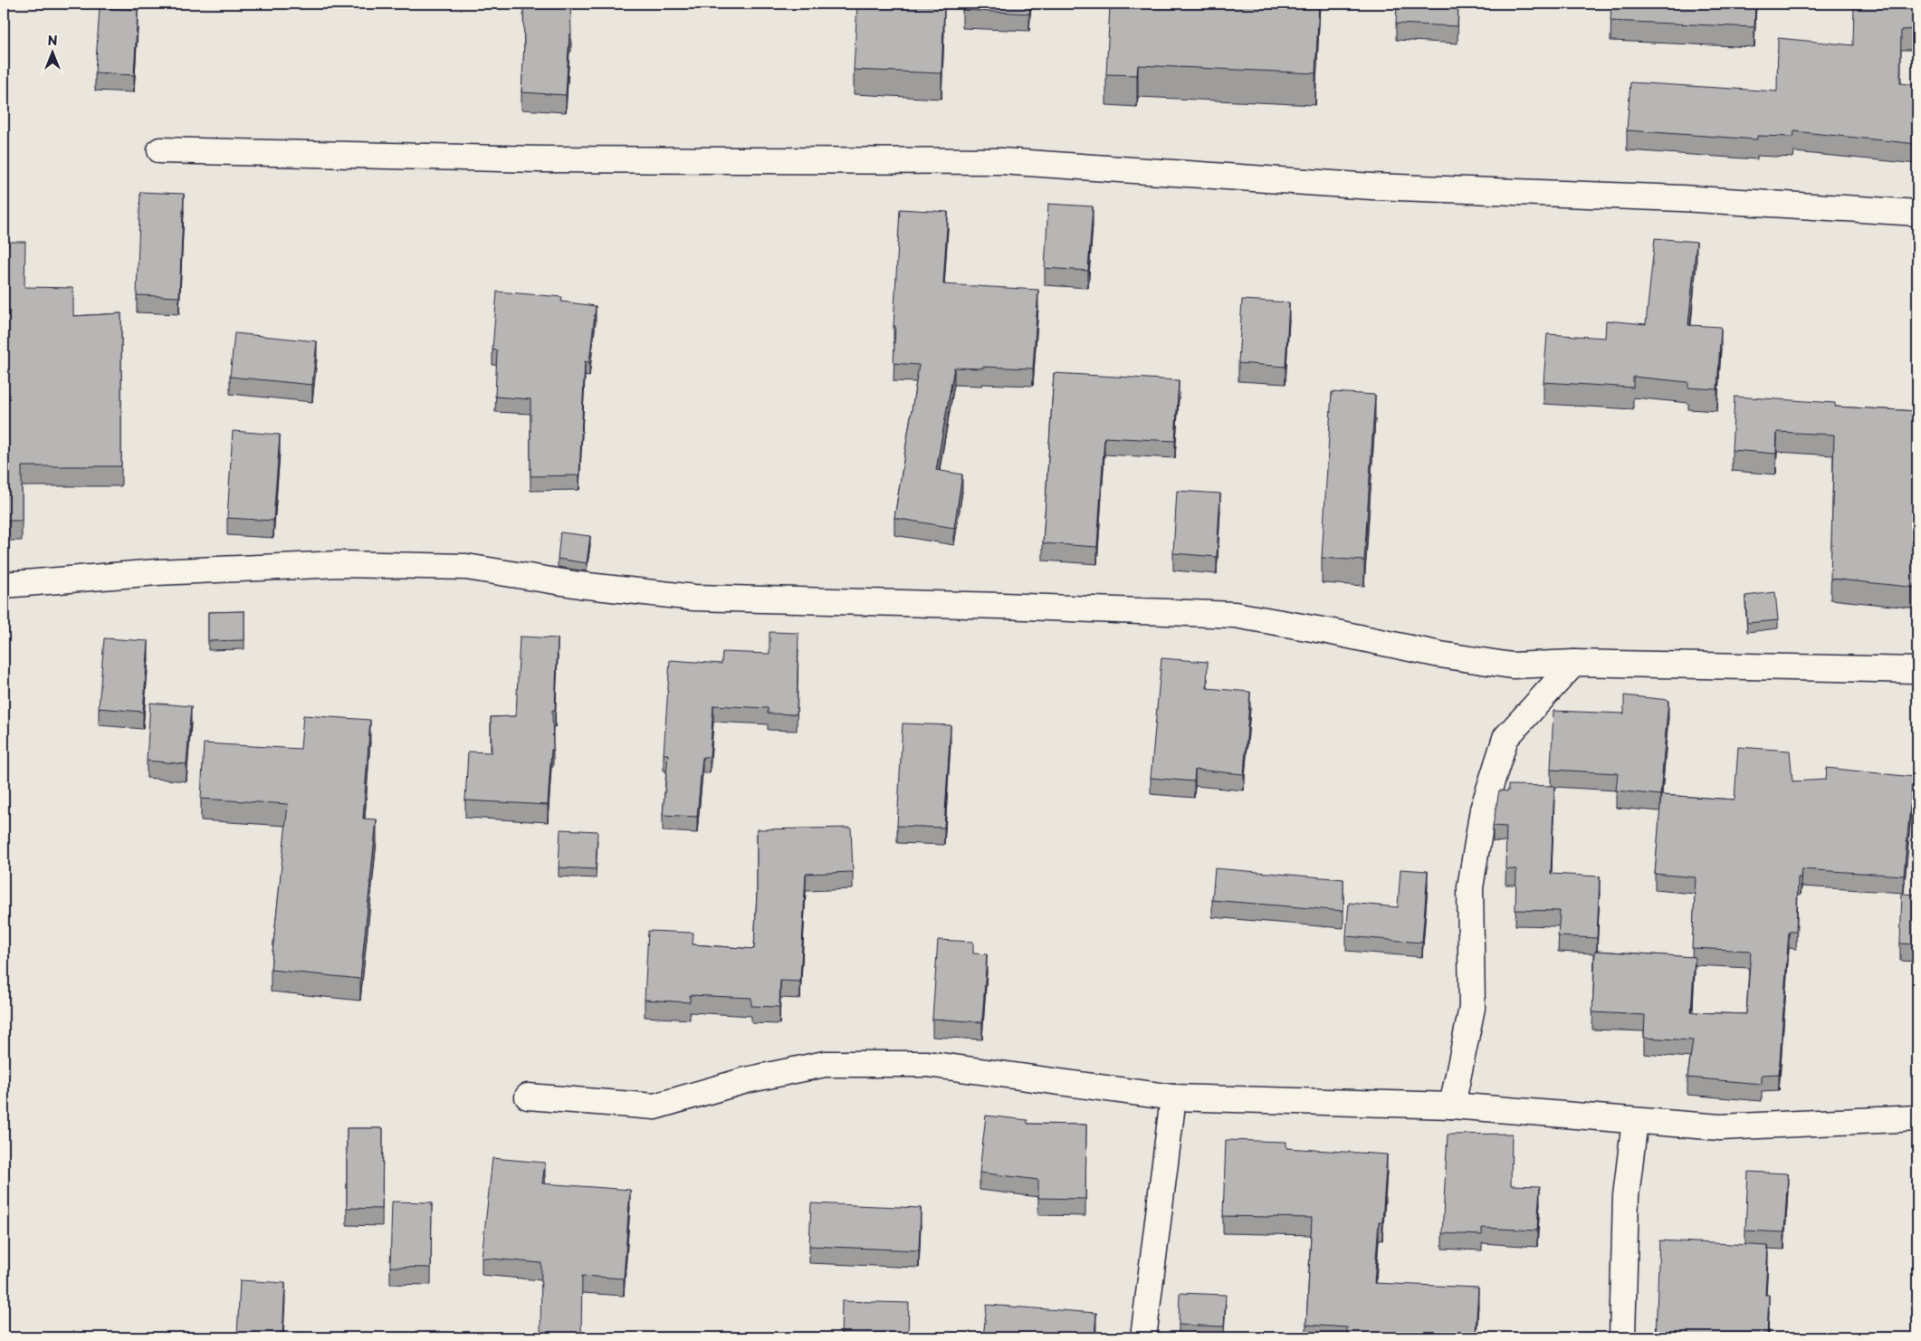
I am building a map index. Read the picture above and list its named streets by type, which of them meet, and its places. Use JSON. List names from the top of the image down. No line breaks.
{"north":"top"}
